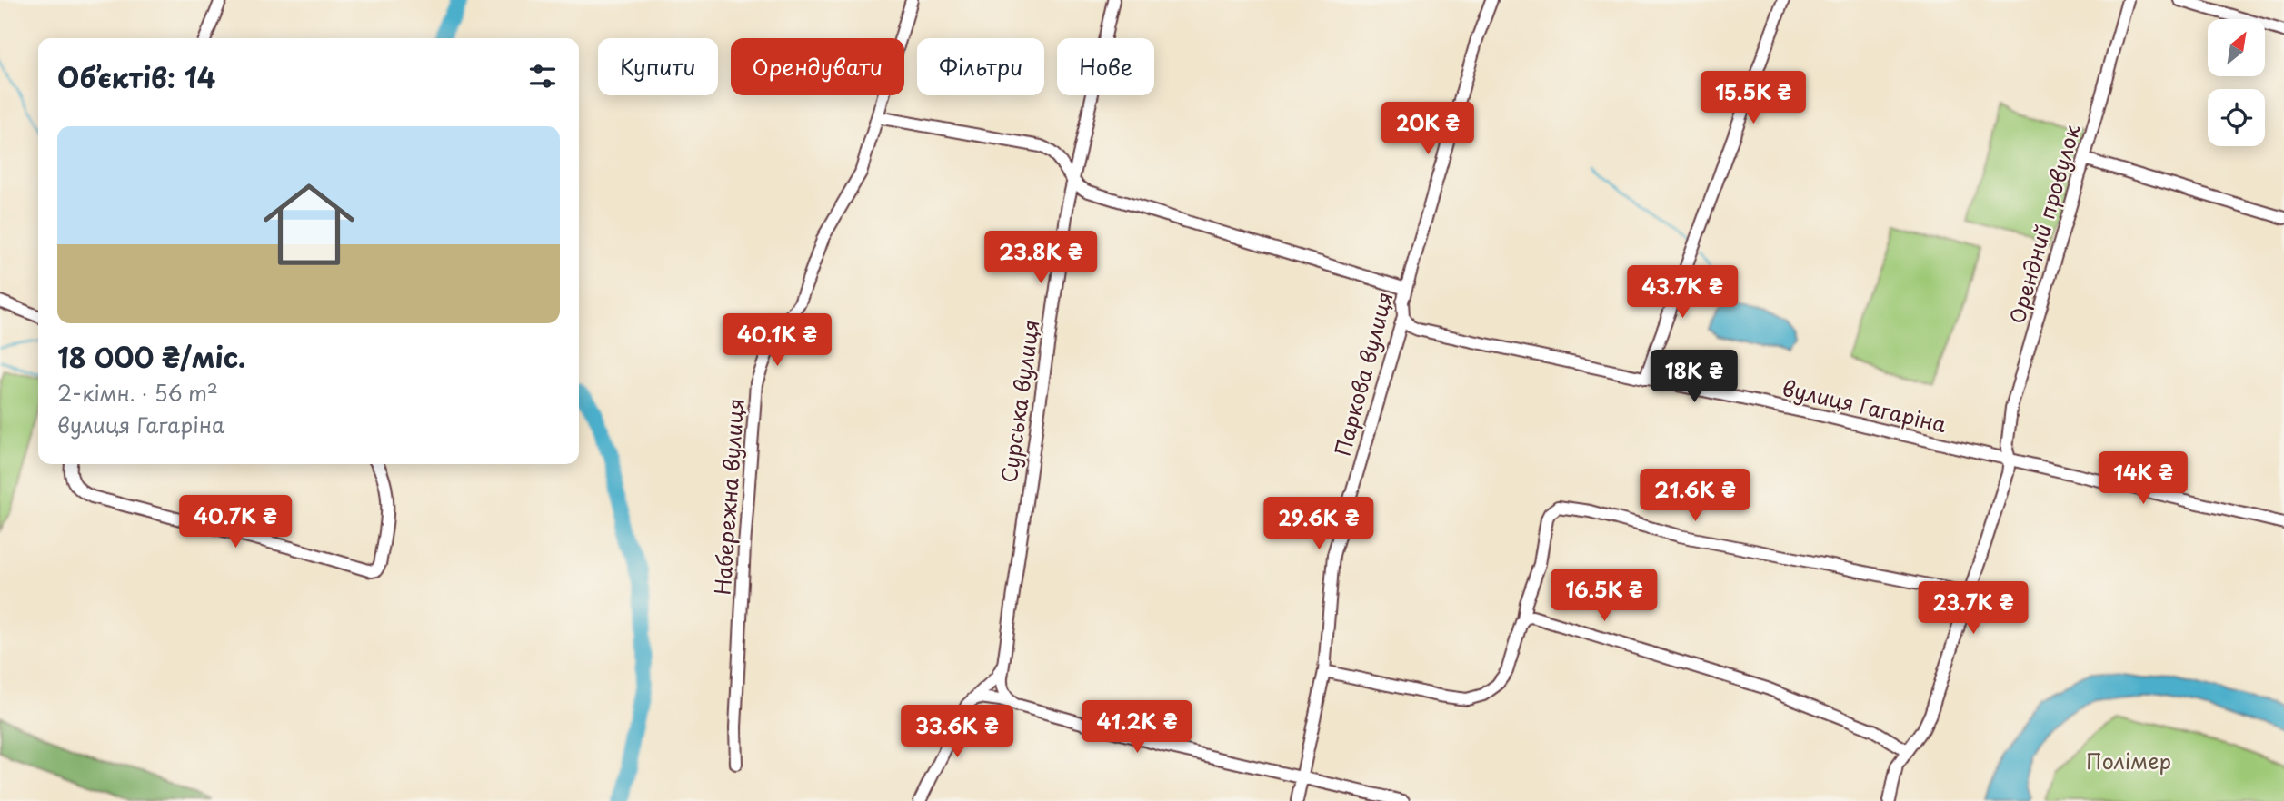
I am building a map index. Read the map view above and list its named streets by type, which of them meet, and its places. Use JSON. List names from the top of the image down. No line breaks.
{"streets":{"street":["Орендний провулок","Паркова вулиця","Сурська вулиця","вулиця Гагаріна","Набережна вулиця"]},"crossings":[["Орендний провулок","вулиця Гагаріна"],["Паркова вулиця","вулиця Гагаріна"]],"parks":["Полімер"],"north":"top right","page":{"chip":["Купити","Орендувати","Фільтри","Нове"],"heading":"Об’єктів: 14","price":["15.5K ₴","20K ₴","23.8K ₴","43.7K ₴","40.1K ₴","18K ₴","14K ₴","21.6K ₴","40.7K ₴","29.6K ₴","16.5K ₴","23.7K ₴","41.2K ₴","33.6K ₴"],"list":[{"name":"18 000 ₴/міс.","note":"2-кімн. · 56 m² · вулиця Гагаріна"}]}}
